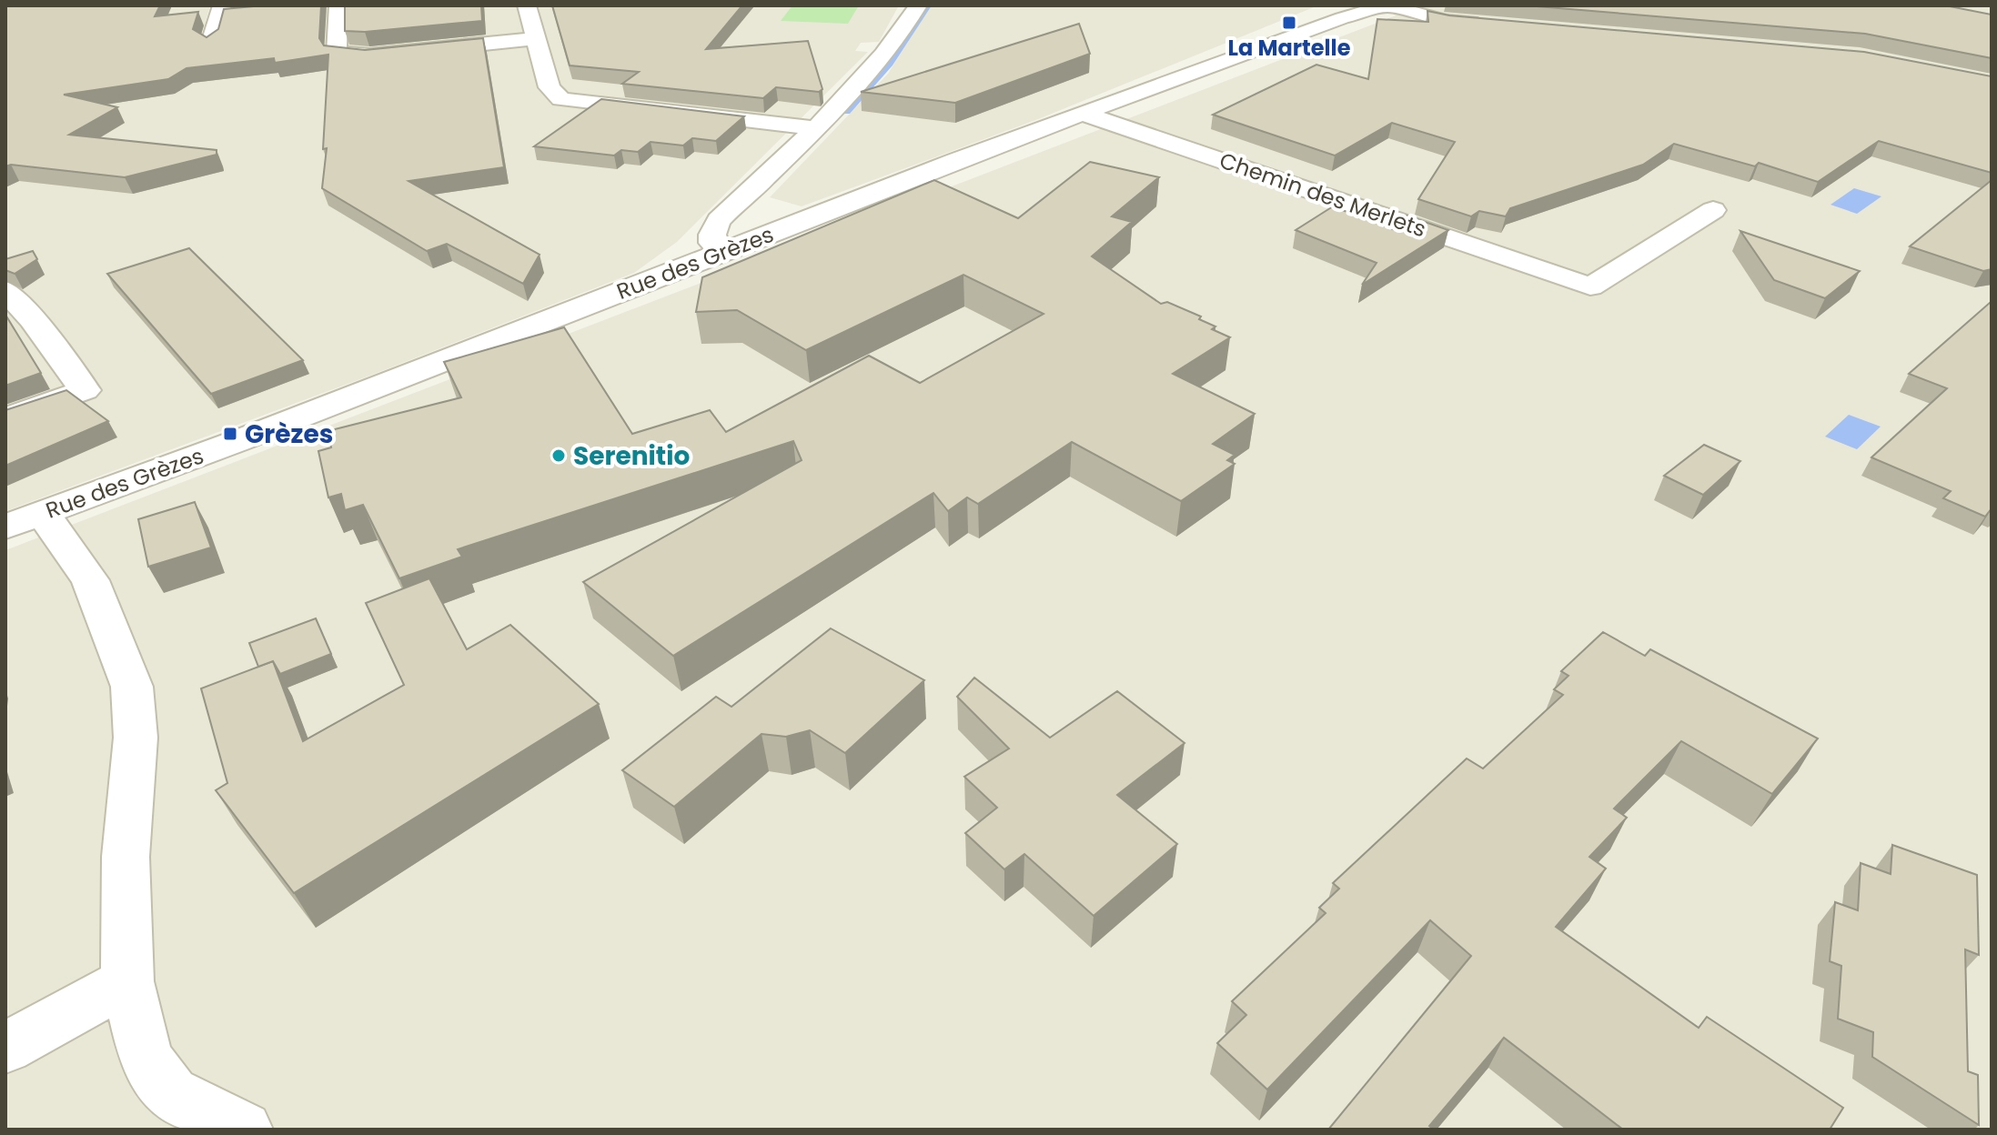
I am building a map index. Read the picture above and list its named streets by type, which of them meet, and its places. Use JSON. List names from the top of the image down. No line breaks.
{"streets":{"street":["Chemin des Merlets","Rue des Grèzes"]},"crossings":[["Chemin des Merlets","Rue des Grèzes"]],"places":{"transit":["La Martelle","Grèzes"],"other":["Serenitio"]}}
